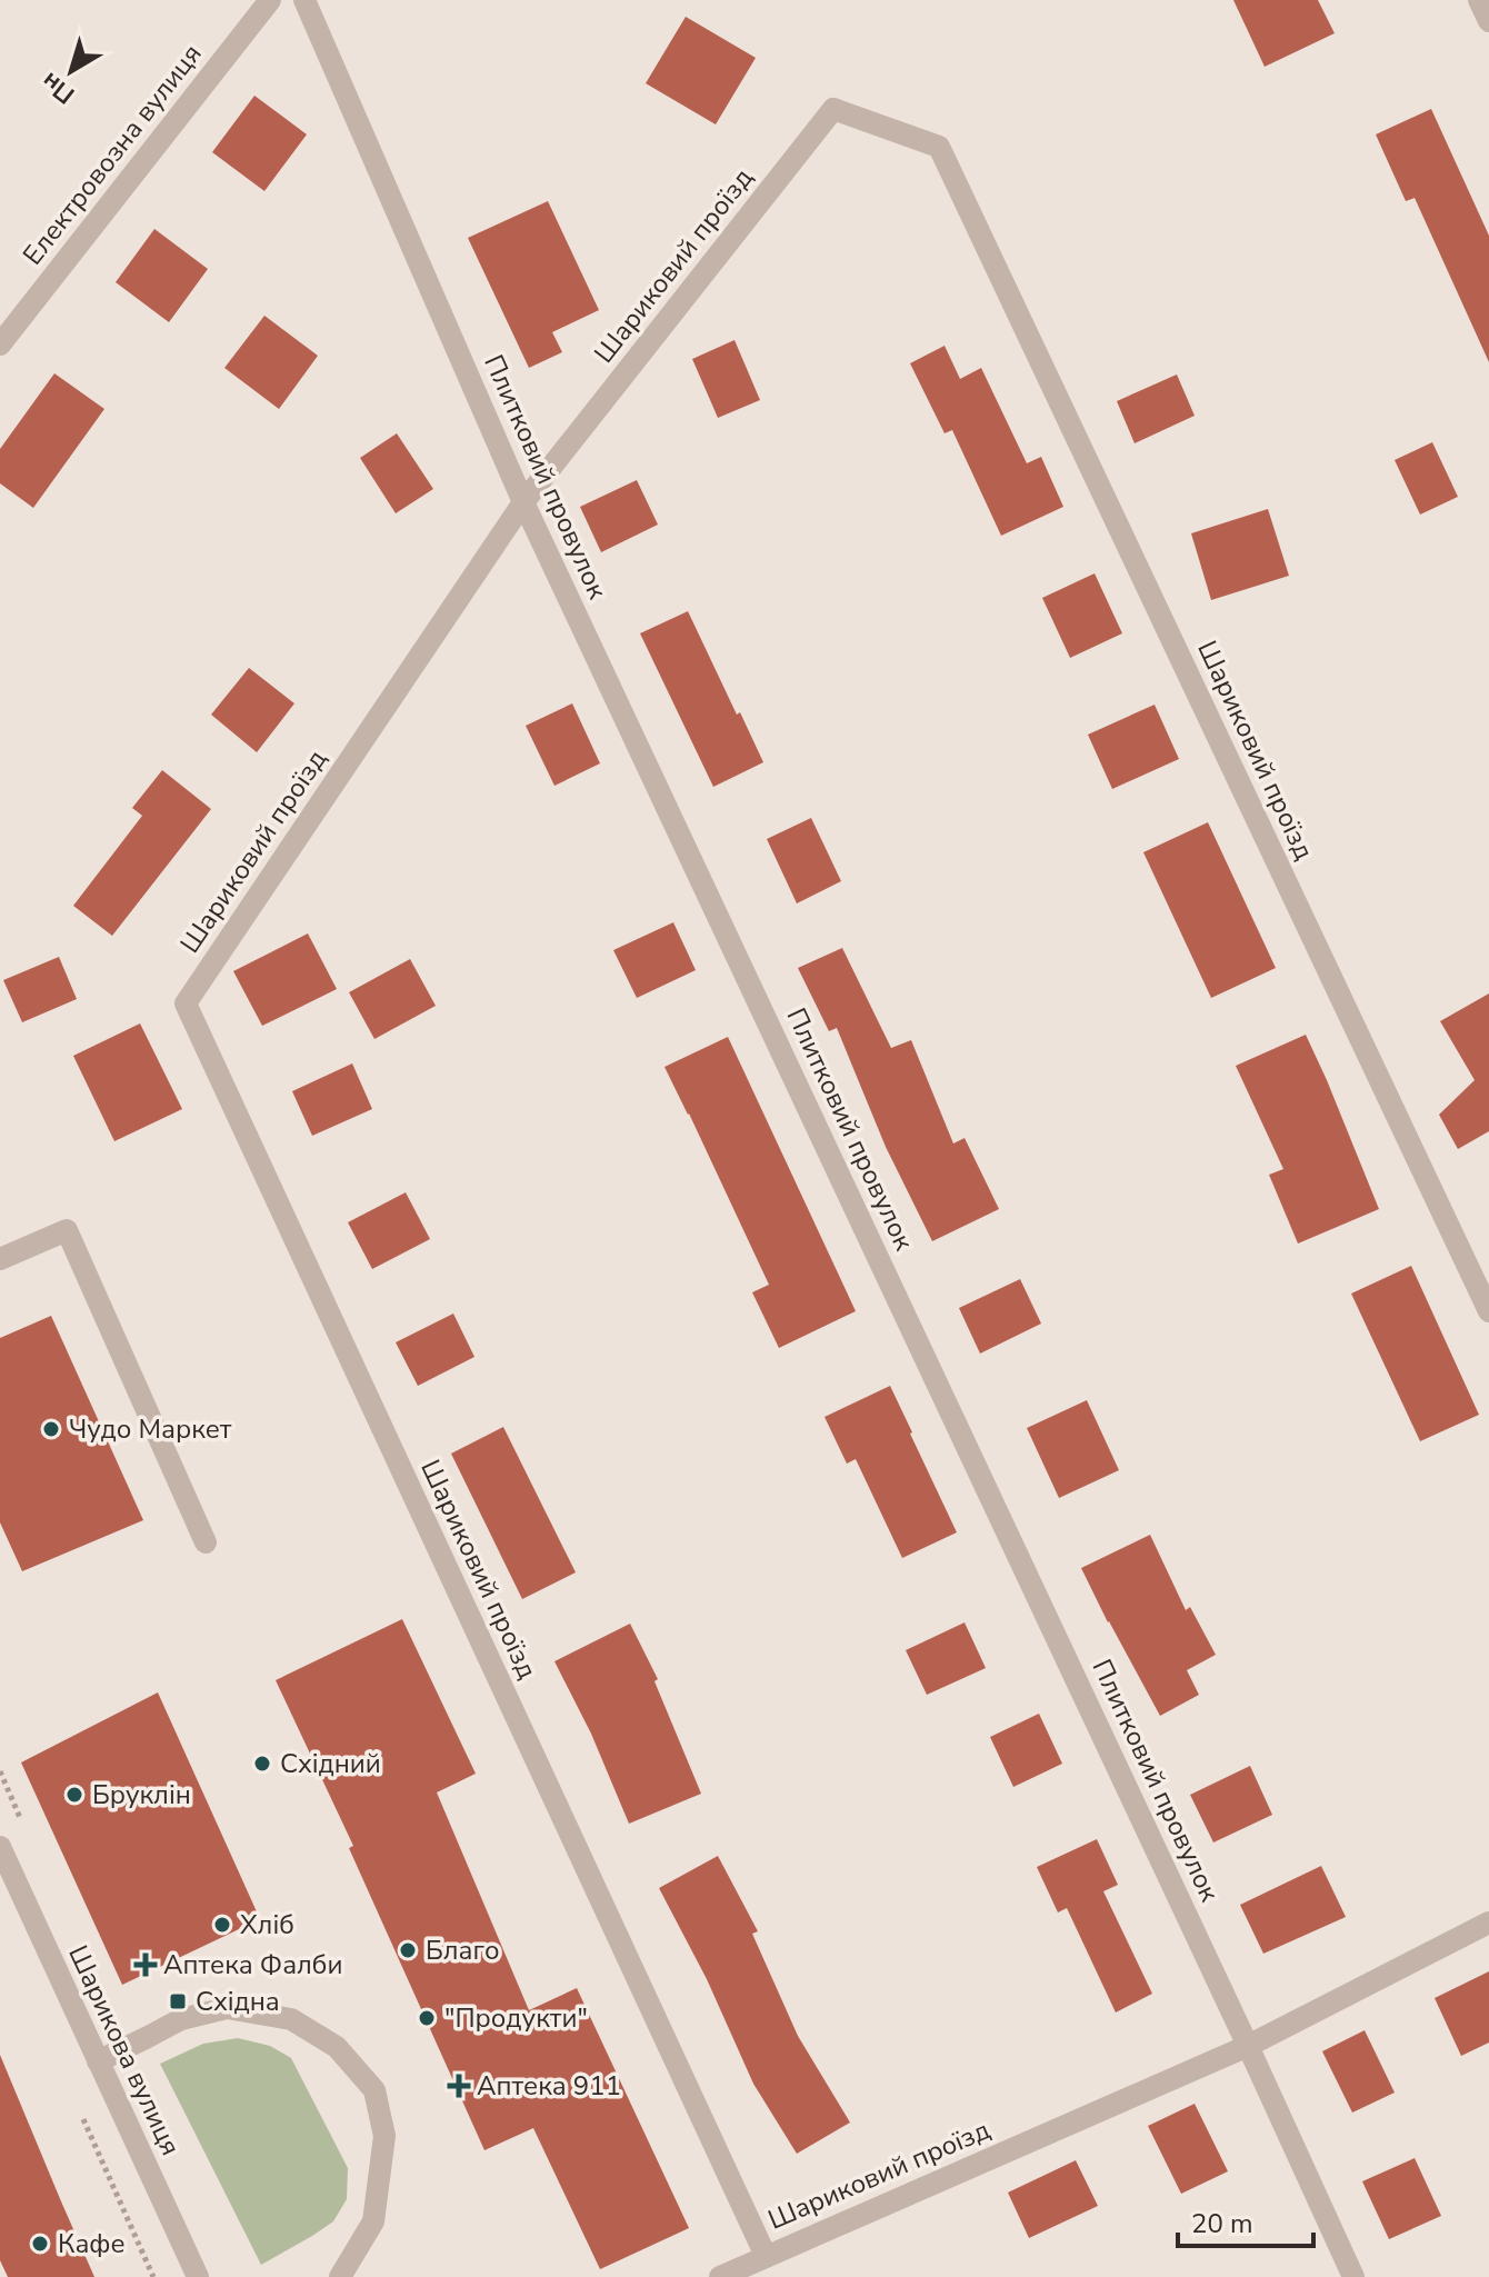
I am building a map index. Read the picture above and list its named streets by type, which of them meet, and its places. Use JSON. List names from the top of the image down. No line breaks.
{"streets":{"street":["Електровозна вулиця","Шариковий проїзд","Плитковий провулок","Шарикова вулиця"]},"crossings":[["Шариковий проїзд","Плитковий провулок"]],"places":{"other":["Чудо Маркет","Східний","Бруклін","Хліб","Благо","\"Продукти\"","Кафе"],"health":["Аптека Фалби","Аптека 911"],"transit":["Східна"]},"scale_bar":"20 m","north":"bottom left"}
